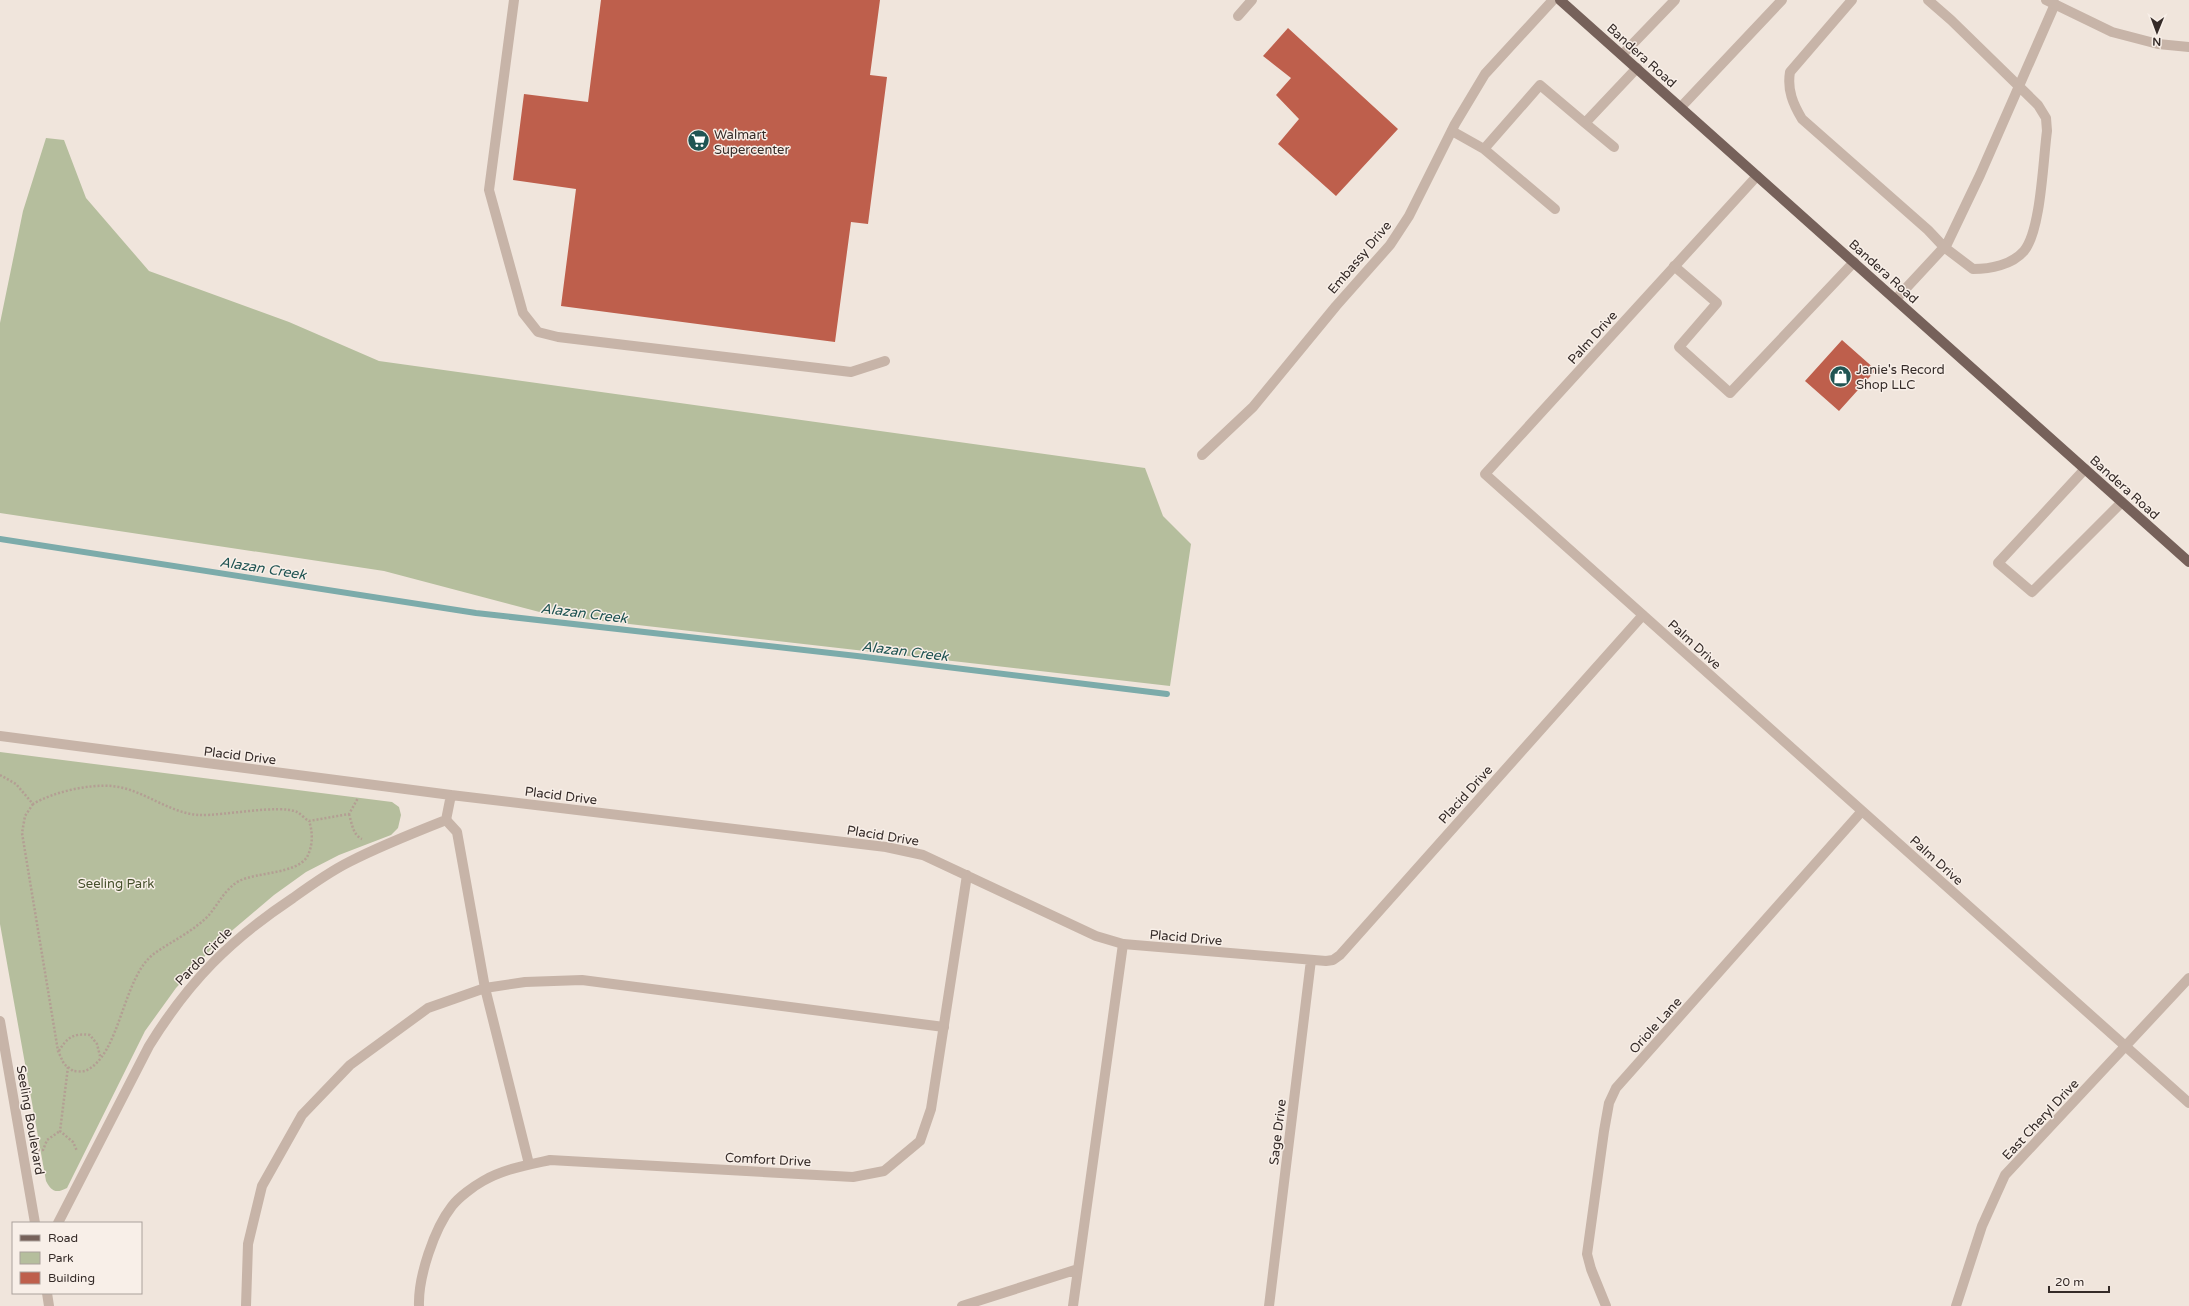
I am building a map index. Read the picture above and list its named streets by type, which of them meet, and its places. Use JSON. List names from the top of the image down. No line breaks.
{"streets":{"main road":["Bandera Road"],"street":["Embassy Drive","Palm Drive","Placid Drive","Pardo Circle","Oriole Lane","East Cheryl Drive","Seeling Boulevard","Sage Drive","Comfort Drive"]},"crossings":[["Bandera Road","Palm Drive"],["Palm Drive","Placid Drive"],["Palm Drive","Oriole Lane"],["Palm Drive","East Cheryl Drive"],["Placid Drive","Sage Drive"],["Placid Drive","Comfort Drive"]],"water":["Alazan Creek"],"parks":["Seeling Park"],"places":{"supermarket":["Walmart Supercenter"],"shop":["Janie's Record Shop LLC"]},"legend":["Road","Park","Building"],"scale_bar":"20 m","north":"bottom"}
